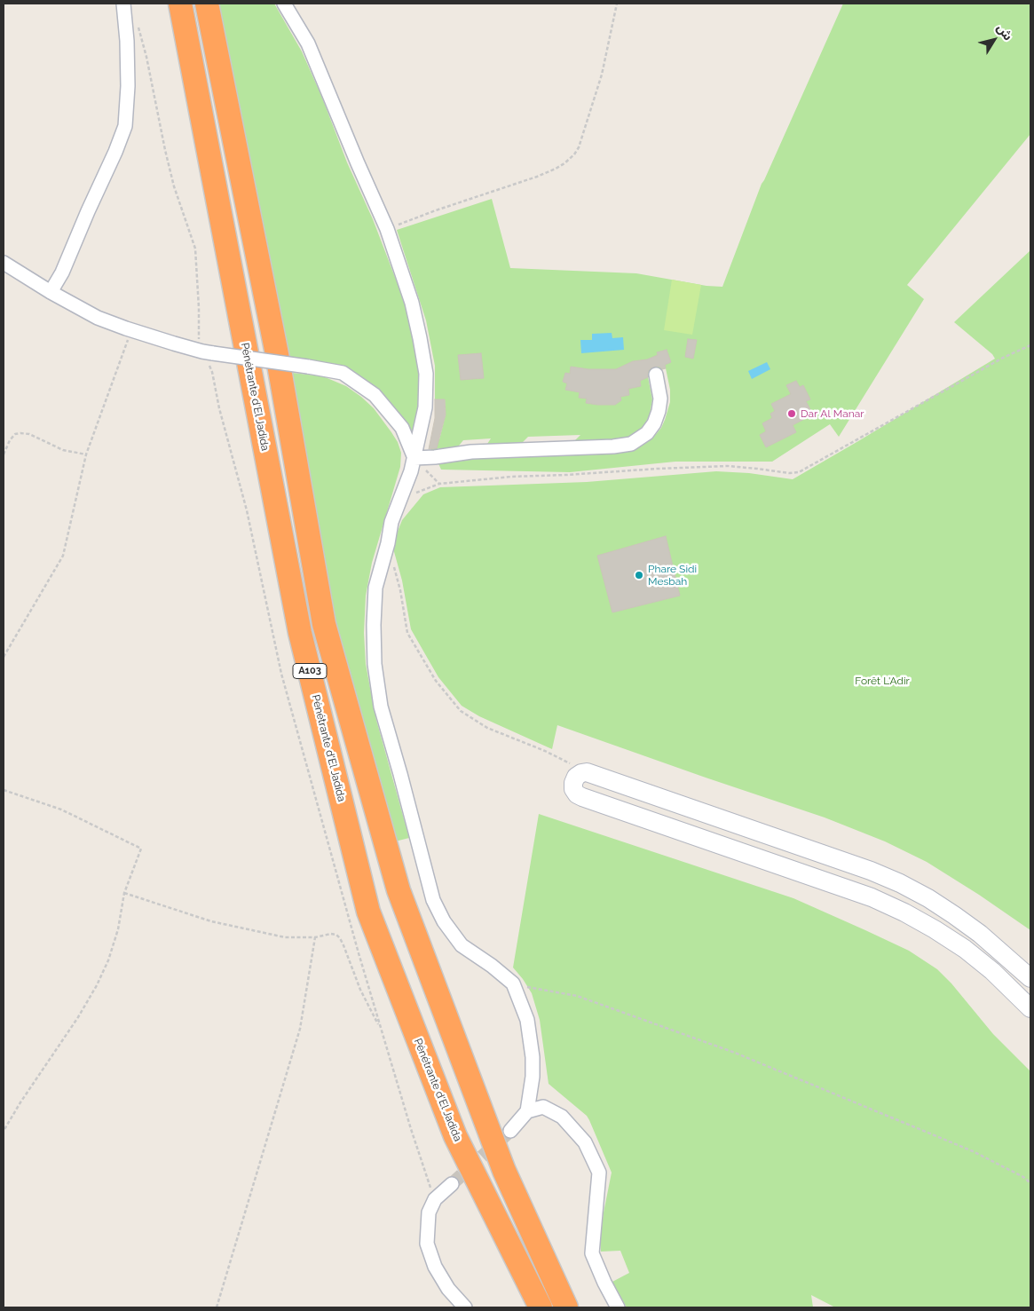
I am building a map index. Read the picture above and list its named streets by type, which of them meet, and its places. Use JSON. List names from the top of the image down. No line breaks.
{"streets":{"highway":["Pénétrante d'El Jadida","A103"]},"parks":["Forêt L'Adir"],"places":["Dar Al Manar","Phare Sidi Mesbah"],"north":"top right"}
